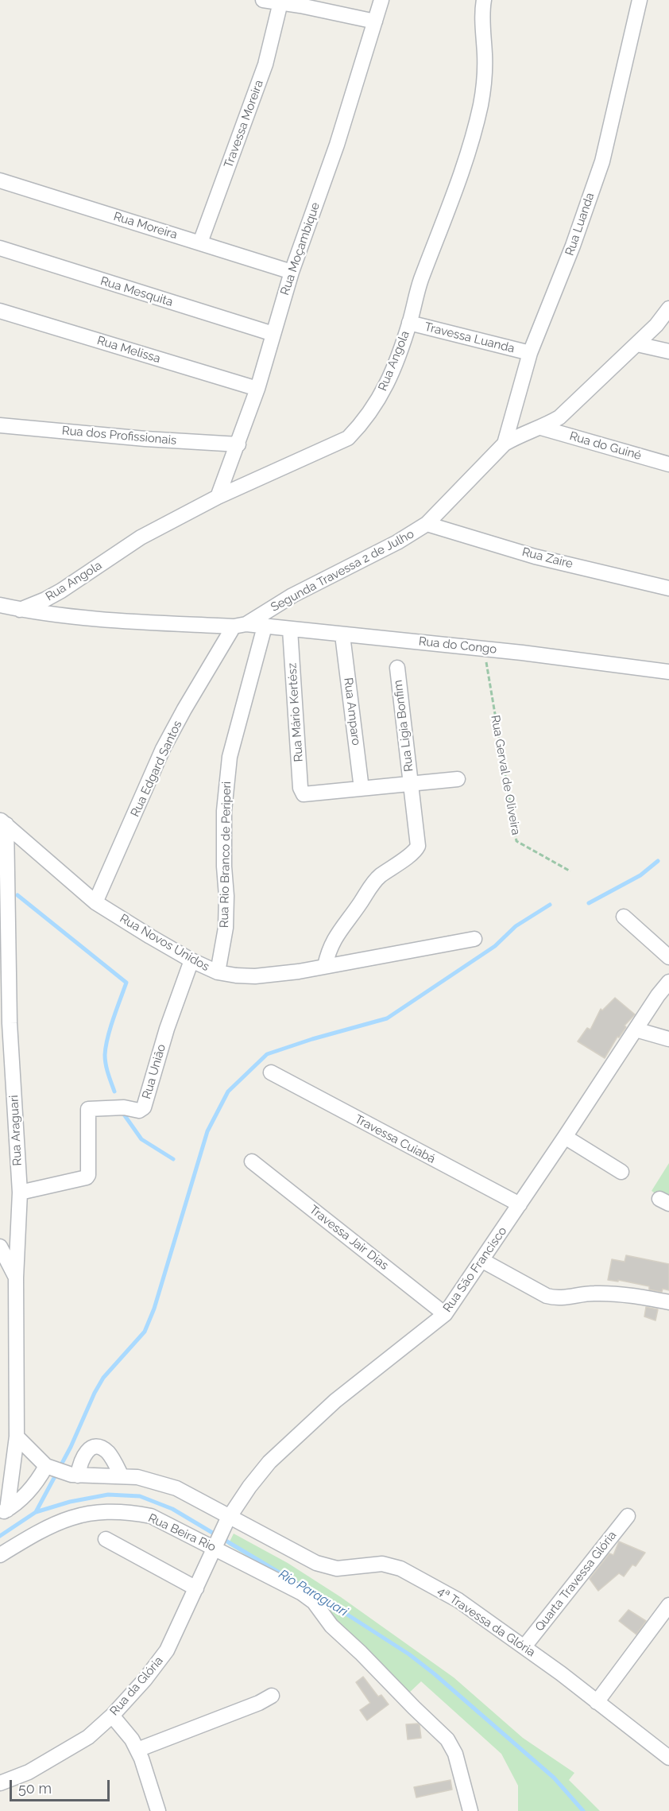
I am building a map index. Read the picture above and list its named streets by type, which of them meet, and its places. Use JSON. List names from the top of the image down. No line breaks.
{"streets":{"street":["Travessa Moreira","Rua Luanda","Rua Moreira","Rua Moçambique","Rua Mesquita","Travessa Luanda","Rua Melissa","Rua Angola","Rua dos Profissionais","Rua do Guiné","Rua Zaire","Segunda Travessa 2 de Julho","Rua do Congo","Rua Amparo","Rua Mário Kertész","Rua Ligia Bonfim","Rua Edgard Santos","Rua Rio Branco de Periperi","Rua Novos Unidos","Rua Uniâo","Rua Araguari","Travessa Cuiabá","Travessa Jair Dias","Rua São Francisco","Rua Beira Rio","Quarta Travessa Glória","4ª Travessa da Glória","Rua da Glória"],"path":["Rua Gerval de Oliveira"]},"crossings":[["Travessa Moreira","Rua Moreira"],["Rua Luanda","Travessa Luanda"],["Rua Luanda","Segunda Travessa 2 de Julho"],["Rua Moreira","Rua Moçambique"],["Rua Moçambique","Rua Mesquita"],["Rua Moçambique","Rua Melissa"],["Rua Moçambique","Rua Angola"],["Rua Moçambique","Rua dos Profissionais"],["Travessa Luanda","Rua Angola"],["Rua Angola","Rua do Congo"],["Rua do Guiné","Segunda Travessa 2 de Julho"],["Rua Zaire","Segunda Travessa 2 de Julho"],["Segunda Travessa 2 de Julho","Rua do Congo"],["Segunda Travessa 2 de Julho","Rua Edgard Santos"],["Rua do Congo","Rua Amparo"],["Rua do Congo","Rua Mário Kertész"],["Rua do Congo","Rua Edgard Santos"],["Rua do Congo","Rua Gerval de Oliveira"],["Rua do Congo","Rua Rio Branco de Periperi"],["Rua Amparo","Rua Mário Kertész"],["Rua Ligia Bonfim","Rua Novos Unidos"],["Rua Edgard Santos","Rua Novos Unidos"],["Rua Rio Branco de Periperi","Rua Novos Unidos"],["Rua Novos Unidos","Rua Uniâo"],["Rua Novos Unidos","Rua Araguari"],["Rua Uniâo","Rua Araguari"],["Travessa Cuiabá","Rua São Francisco"],["Travessa Jair Dias","Rua São Francisco"],["Rua São Francisco","Rua Beira Rio"],["Rua São Francisco","4ª Travessa da Glória"],["Rua São Francisco","Rua da Glória"],["Rua Beira Rio","Rua da Glória"],["Quarta Travessa Glória","4ª Travessa da Glória"]],"water":["Rio Paraguari"],"scale_bar":"50 m"}
